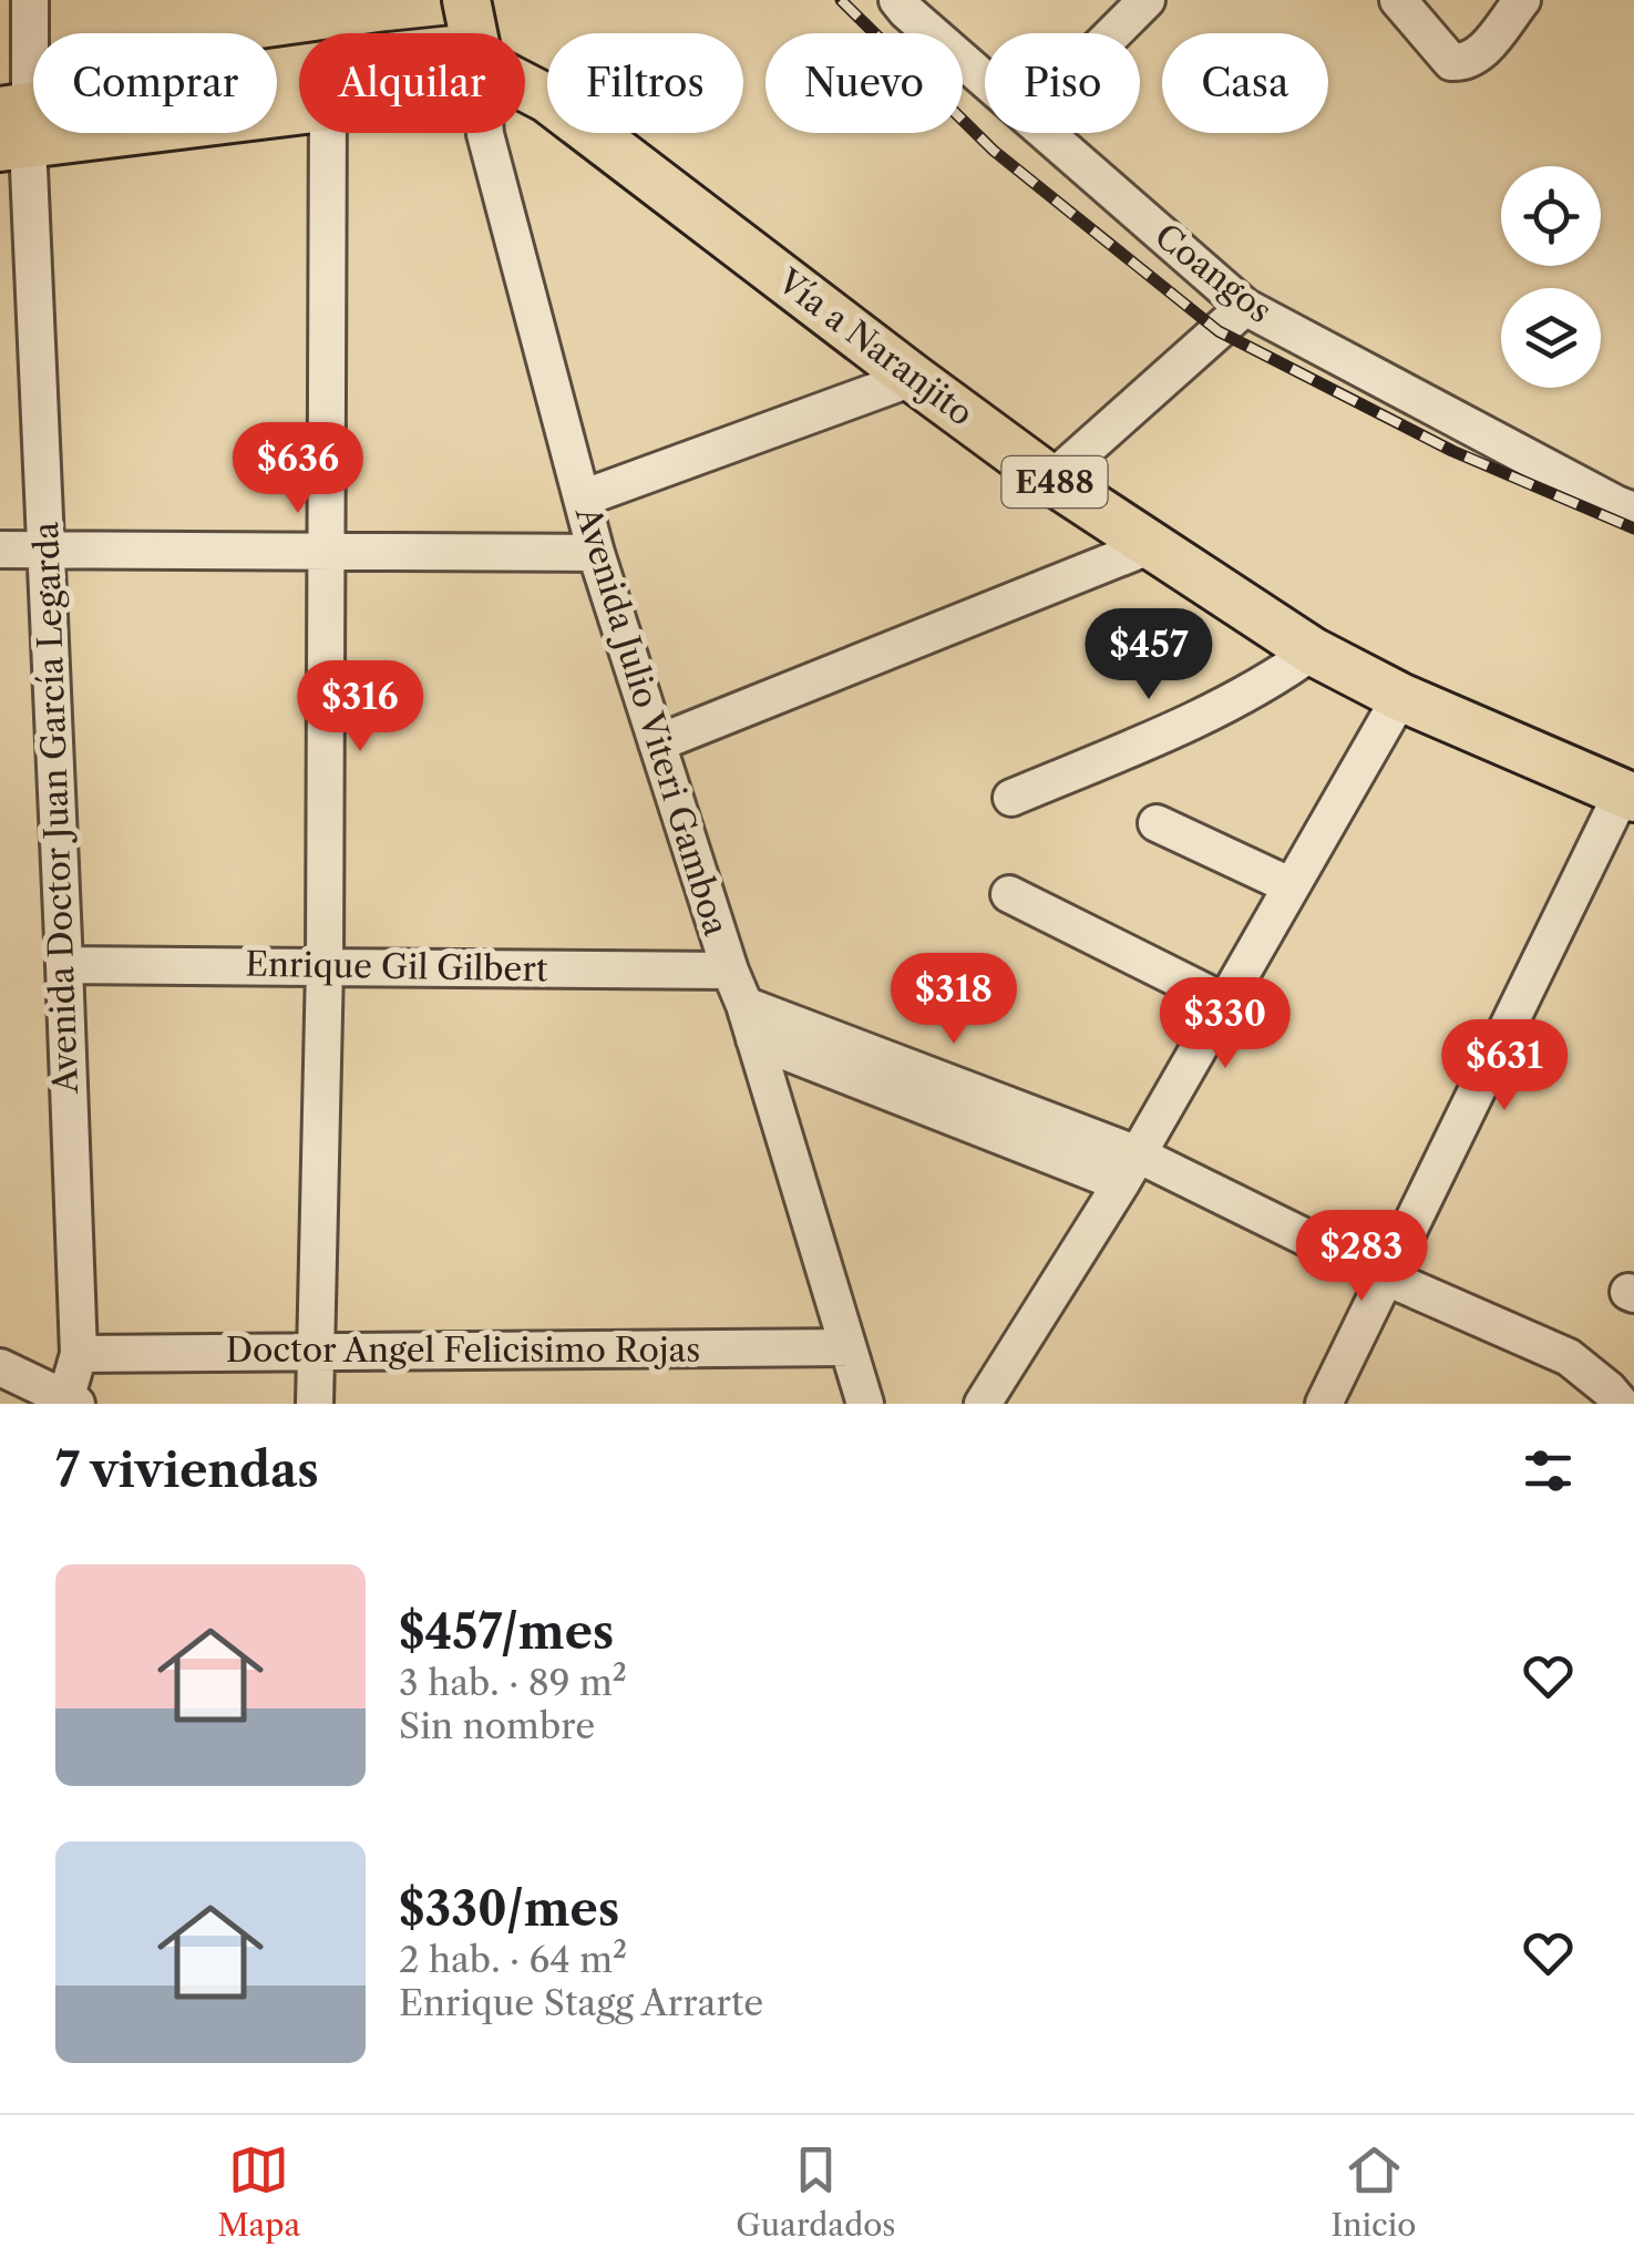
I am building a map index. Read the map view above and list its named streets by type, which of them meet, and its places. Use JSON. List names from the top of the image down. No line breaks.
{"streets":{"main road":["Vía a Naranjito","E488"],"street":["Coangos","Avenida Julio Viteri Gamboa","Avenida Doctor Juan García Legarda","Enrique Gil Gilbert","Doctor Angel Felicisimo Rojas"]},"crossings":[["Vía a Naranjito","E488"],["Vía a Naranjito","Avenida Julio Viteri Gamboa"],["E488","Avenida Julio Viteri Gamboa"],["E488","Avenida Doctor Juan García Legarda"],["Avenida Julio Viteri Gamboa","Enrique Gil Gilbert"],["Avenida Julio Viteri Gamboa","Doctor Angel Felicisimo Rojas"],["Avenida Doctor Juan García Legarda","Enrique Gil Gilbert"],["Avenida Doctor Juan García Legarda","Doctor Angel Felicisimo Rojas"]],"page":{"chip":["Comprar","Alquilar","Filtros","Nuevo","Piso","Casa"],"price":["$636","$457","$316","$318","$330","$631","$283"],"heading":"7 viviendas","list":[{"name":"$457/mes","note":"3 hab. · 89 m² · Sin nombre"},{"name":"$330/mes","note":"2 hab. · 64 m² · Enrique Stagg Arrarte"}],"tabs":["Mapa","Guardados","Inicio"]}}
